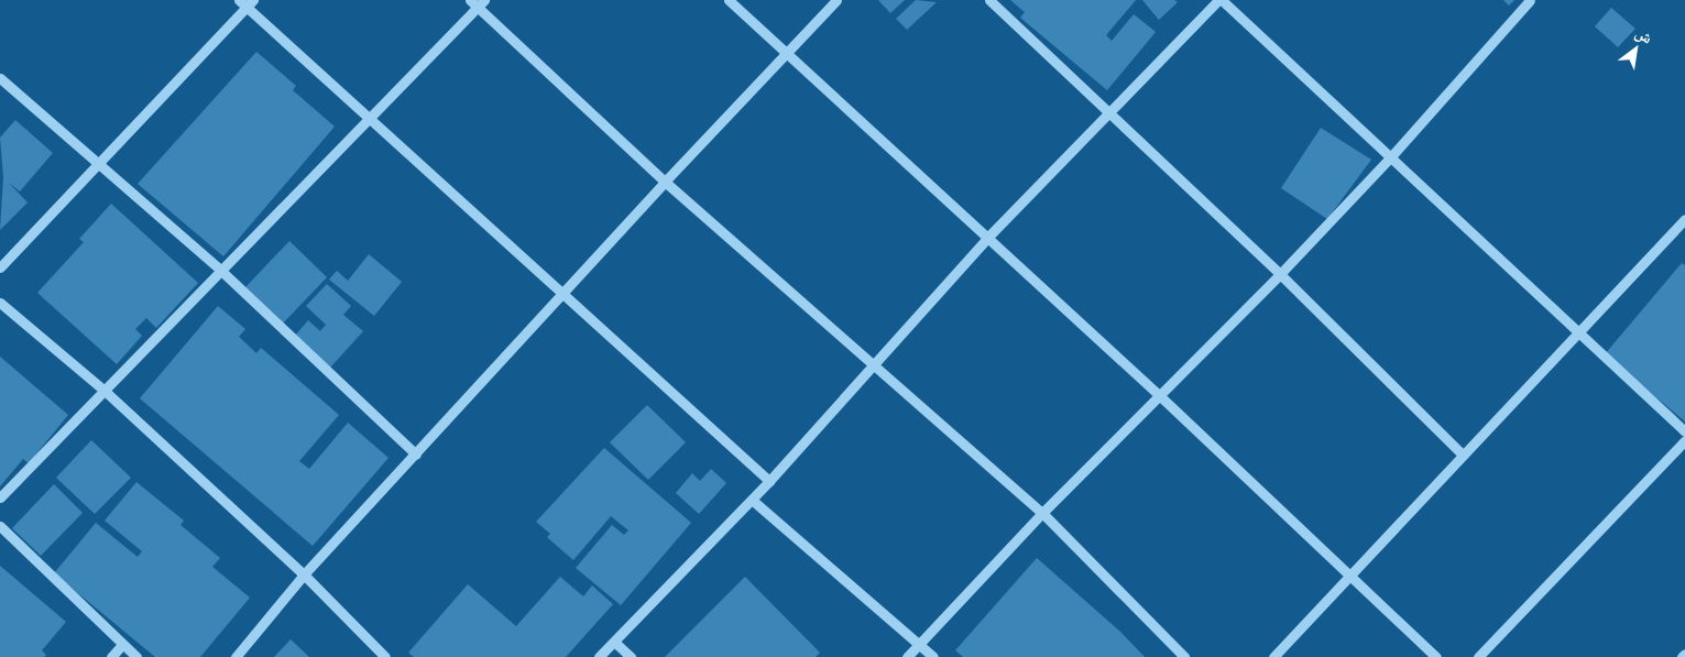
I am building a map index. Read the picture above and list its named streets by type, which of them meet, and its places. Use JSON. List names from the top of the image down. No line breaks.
{"north":"top right"}
